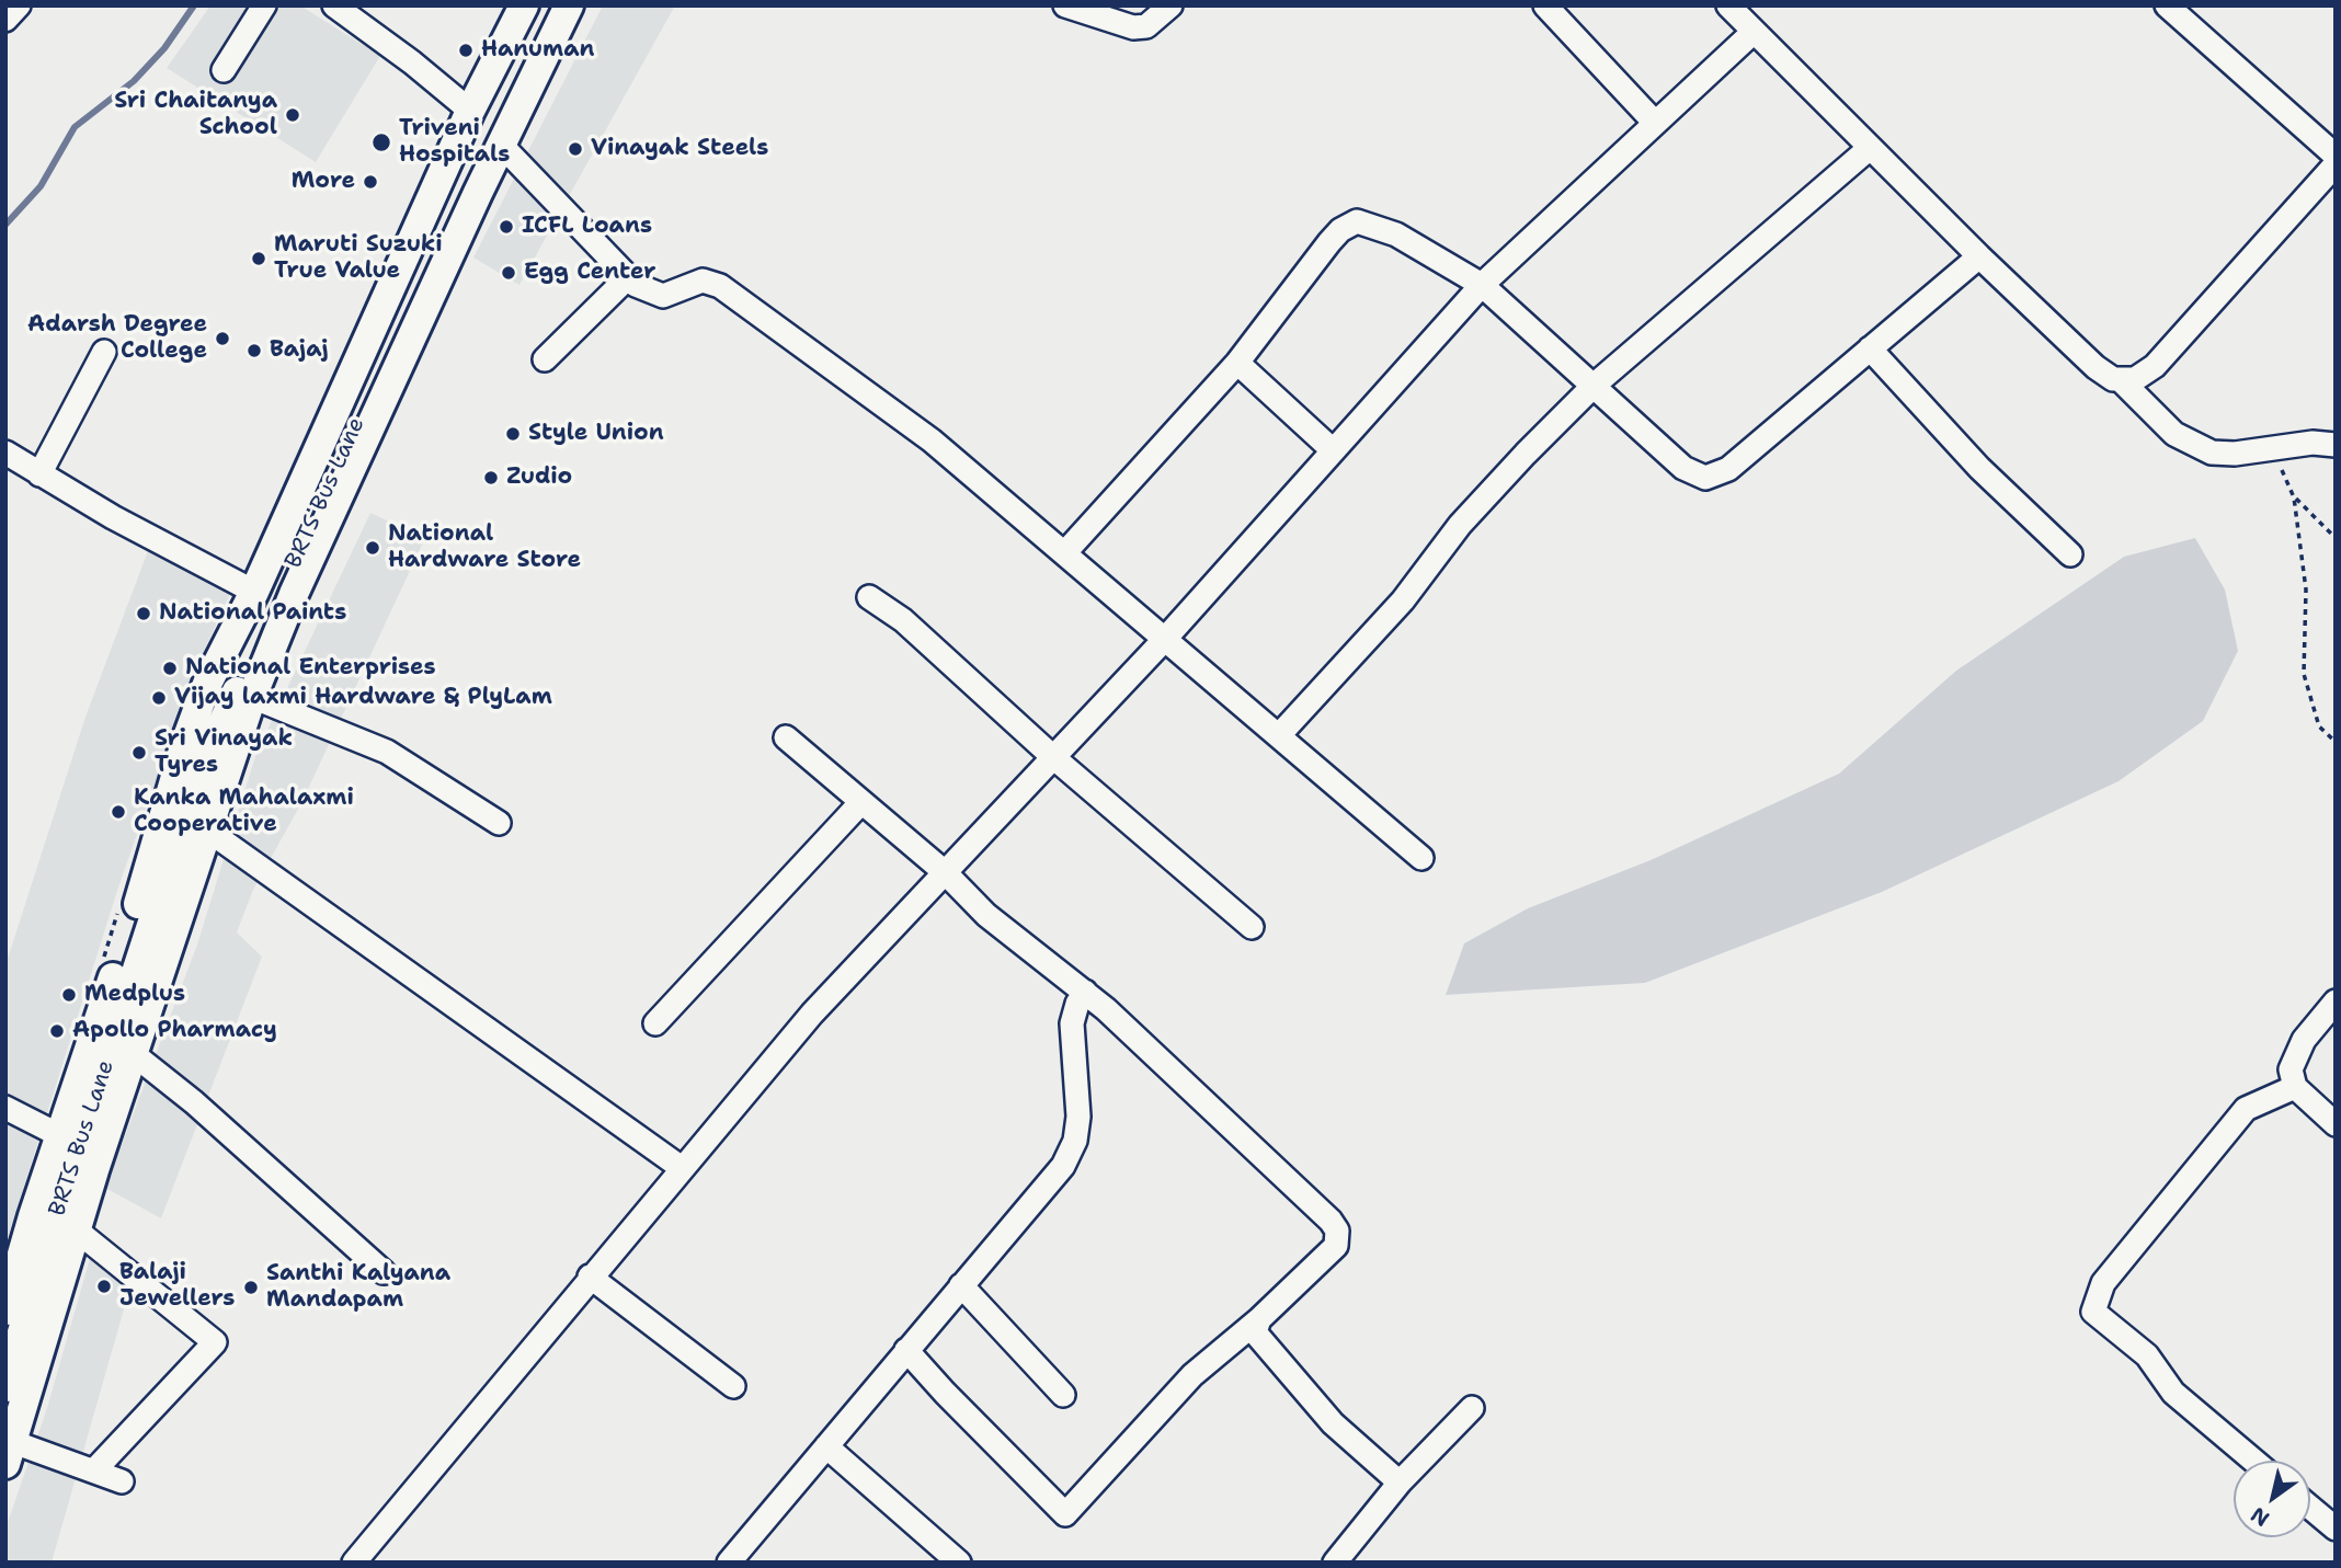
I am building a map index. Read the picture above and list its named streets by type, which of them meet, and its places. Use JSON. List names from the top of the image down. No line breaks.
{"streets":{"main road":["BRTS Bus Lane"]},"places":["Hanuman","Sri Chaitanya School","Triveni Hospitals","Vinayak Steels","More","ICFL Loans","Maruti Suzuki True Value","Egg Center","Adarsh Degree College","Bajaj","Style Union","Zudio","National Hardware Store","National Paints","National Enterprises","Vijay laxmi Hardware & PlyLam","Sri Vinayak Tyres","Kanka Mahalaxmi Cooperative","Medplus","Apollo Pharmacy","Balaji Jewellers","Santhi Kalyana Mandapam"],"north":"bottom left"}
